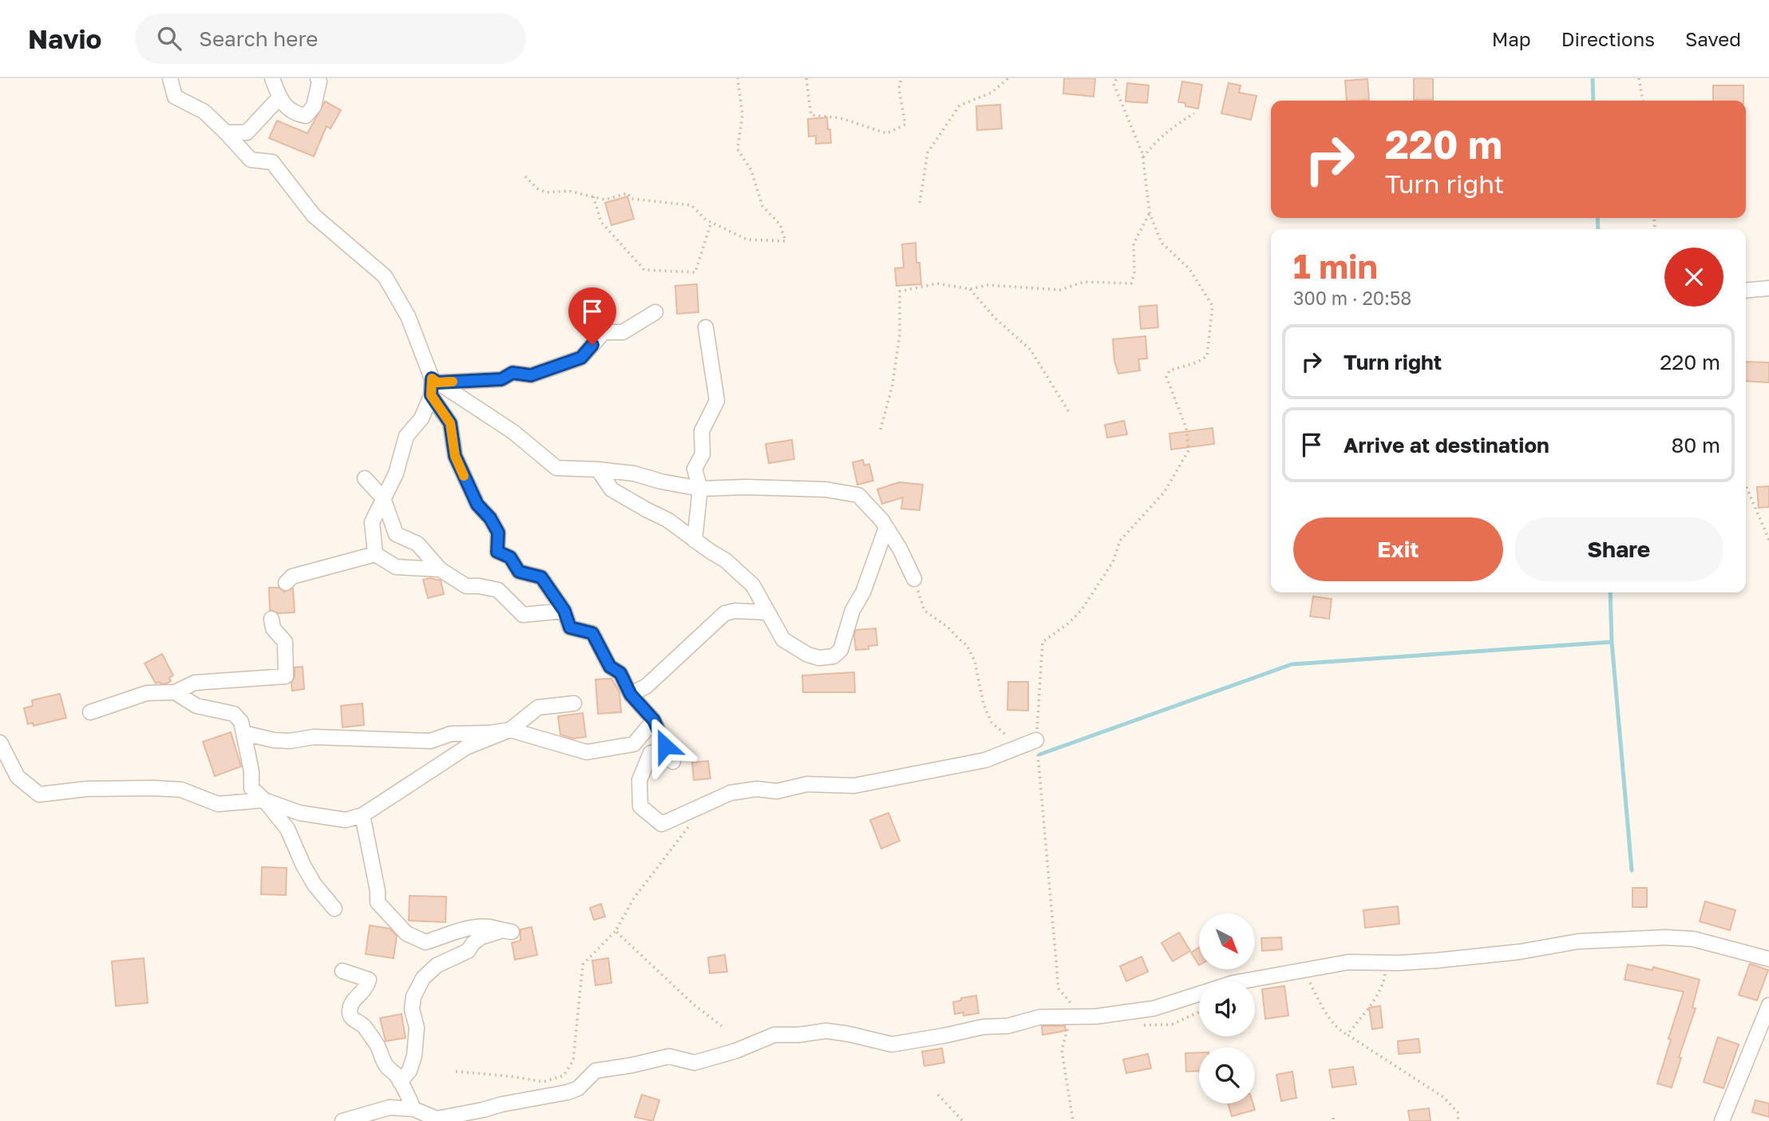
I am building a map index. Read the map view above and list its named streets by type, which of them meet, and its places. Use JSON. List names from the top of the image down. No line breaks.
{"north":"bottom right","page":{"header":"Navio","search":"Search here","nav":["Map","Directions","Saved"],"turn":["220 m","Turn right"],"heading":["1 min","300 m · 20:58"],"list":[{"name":"Turn right","value":"220 m"},{"name":"Arrive at destination","value":"80 m"}],"buttons":["Exit","Share"]}}
